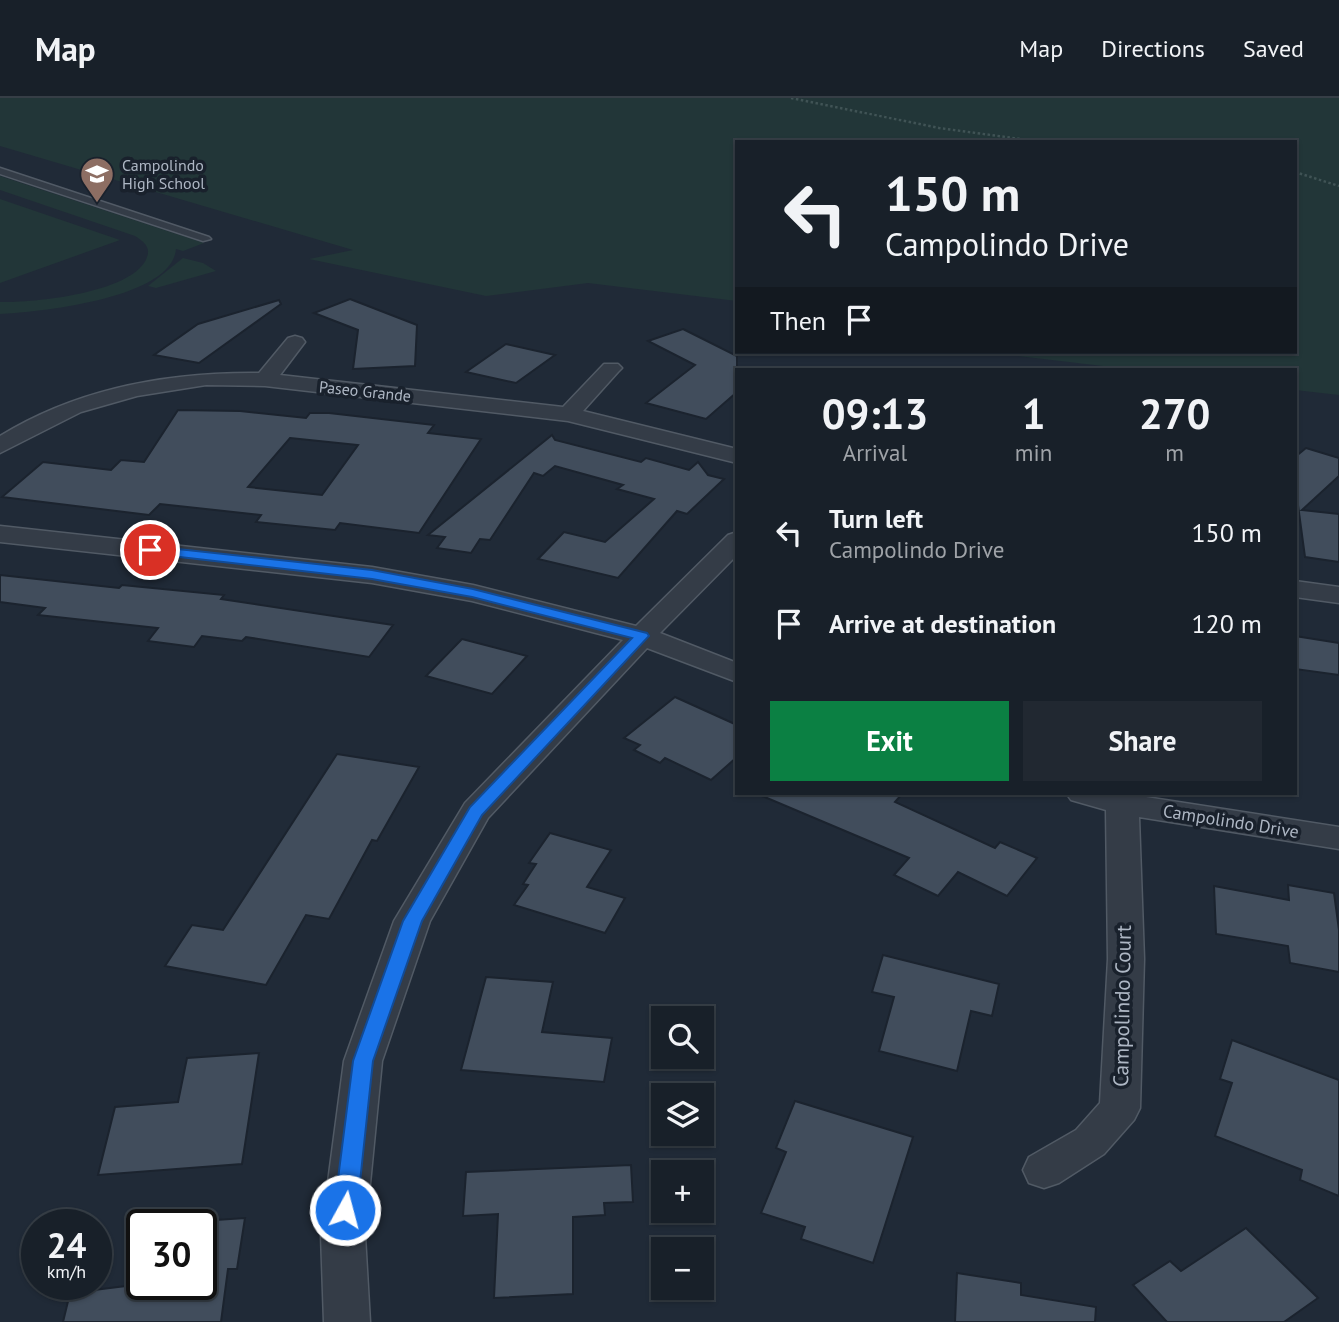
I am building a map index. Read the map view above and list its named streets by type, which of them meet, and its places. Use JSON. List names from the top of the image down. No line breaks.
{"streets":{"street":["Paseo Grande","Campolindo Drive","Campolindo Court"]},"crossings":[["Campolindo Drive","Campolindo Court"]],"places":{"school or university":["Campolindo High School"]},"page":{"header":"Map","nav":["Map","Directions","Saved"],"turn":["150 m","Campolindo Drive"],"then":"Then","eta":["09:13","Arrival","1","min","270","m"],"list":[{"name":"Turn left","note":"Campolindo Drive","value":"150 m"},{"name":"Arrive at destination","value":"120 m"}],"buttons":["Exit","Share"],"map_buttons":["+","−"],"speed":"24 km/h","limit":"30"}}
